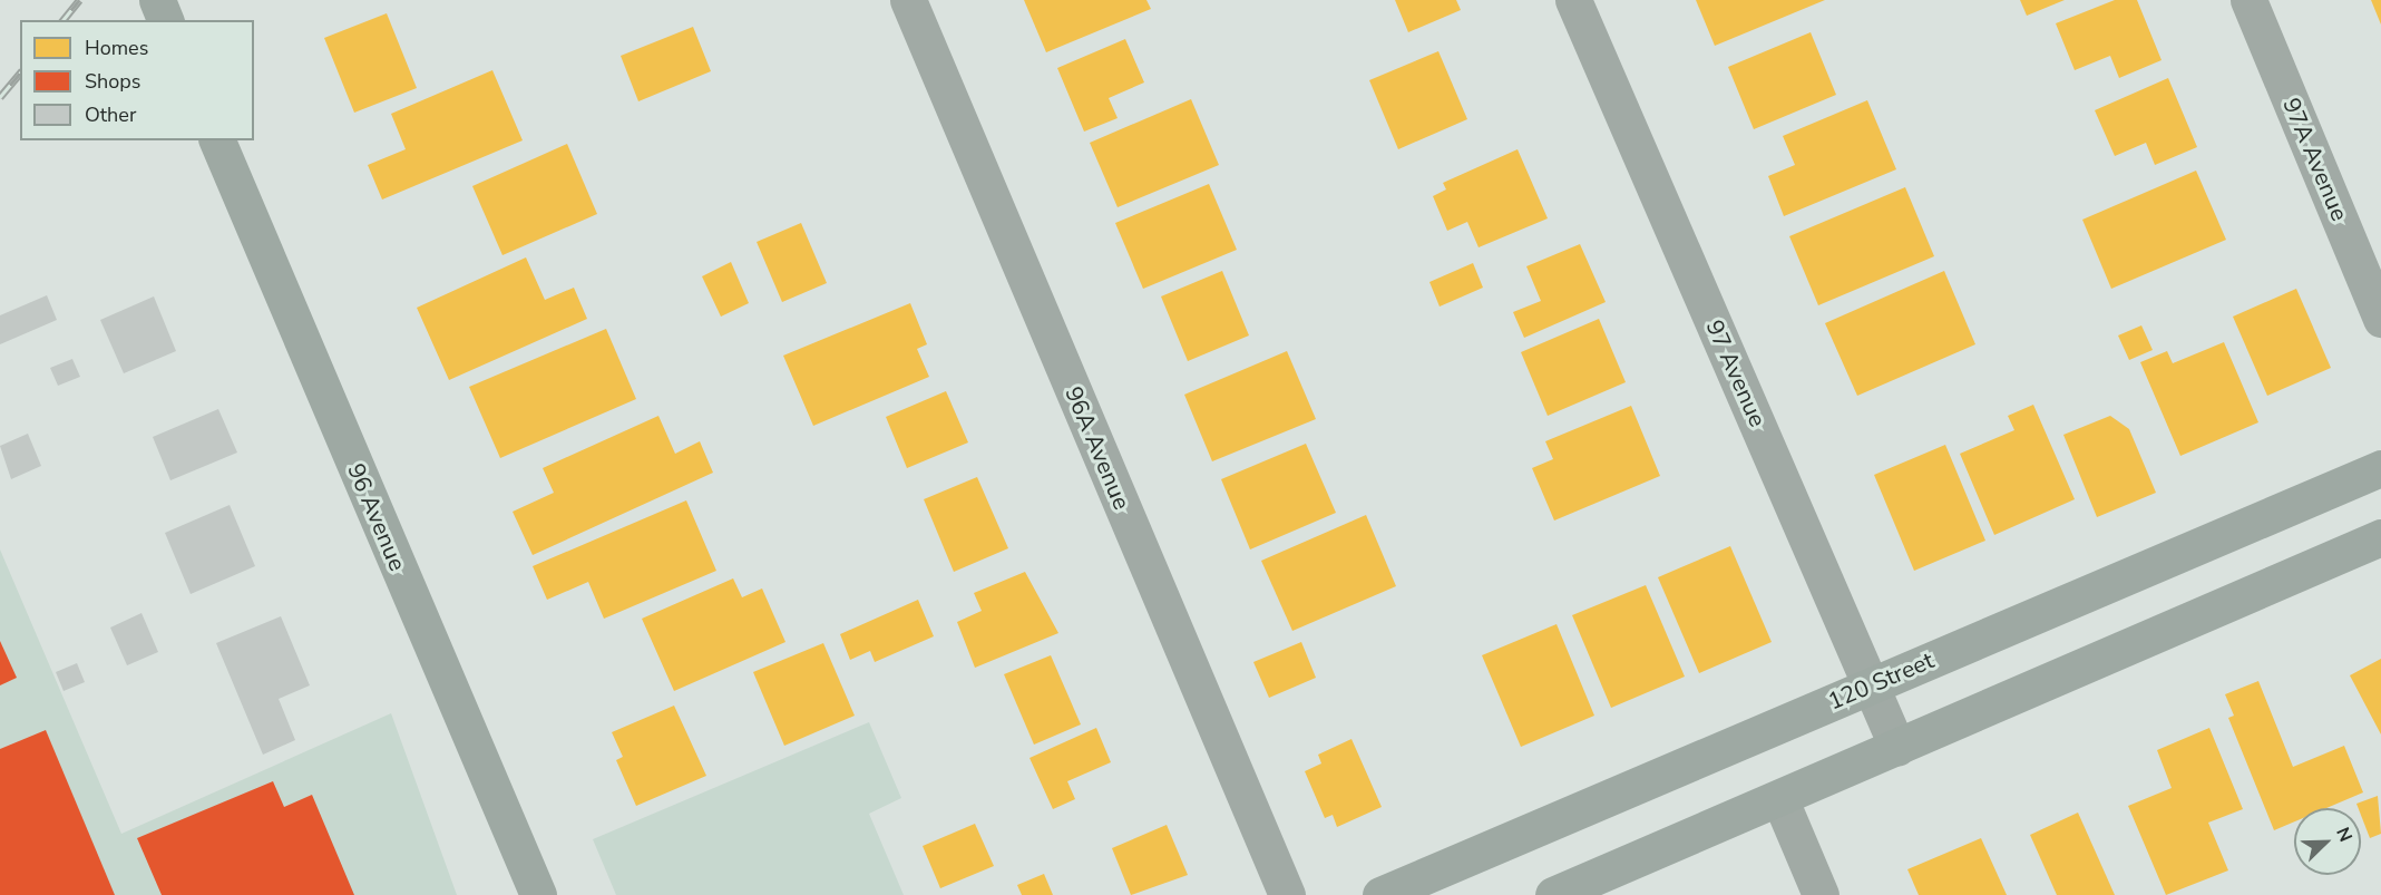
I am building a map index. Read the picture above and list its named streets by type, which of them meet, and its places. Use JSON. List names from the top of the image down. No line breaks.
{"streets":{"main road":["96 Avenue","120 Street"],"street":["97A Avenue","97 Avenue","96A Avenue"]},"crossings":[["97 Avenue","120 Street"]],"legend":["Homes","Shops","Other"],"north":"top right"}
